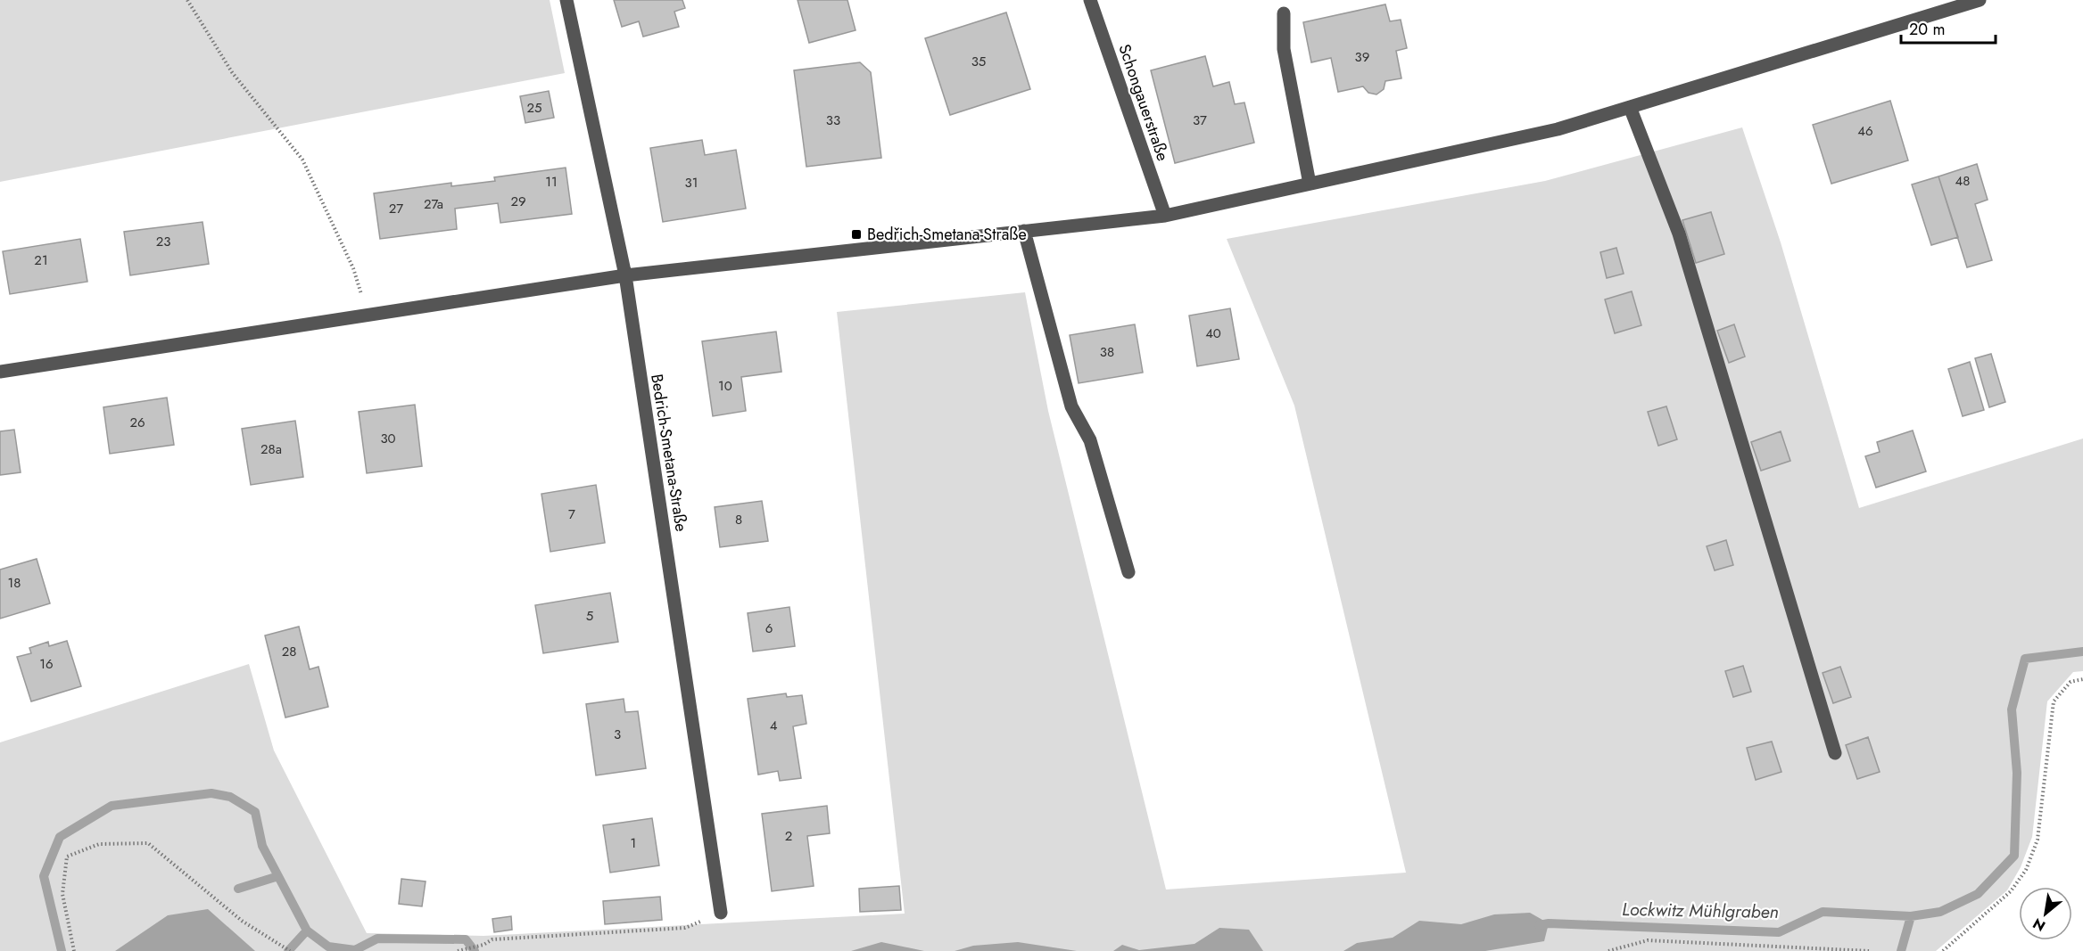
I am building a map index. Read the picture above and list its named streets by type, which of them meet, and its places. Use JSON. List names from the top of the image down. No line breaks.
{"streets":{"street":["Schongauerstraße","Bedrich-Smetana-Straße"]},"water":["Lockwitz Mühlgraben"],"places":{"transit":["Bedřich-Smetana-Straße"]},"house_numbers":["39","35","25","33","37","46","48","11","31","29","27a","27","23","21","40","38","10","26","30","28a","7","8","18","5","6","28","16","4","3","2","1"],"scale_bar":"20 m","north":"bottom left"}
